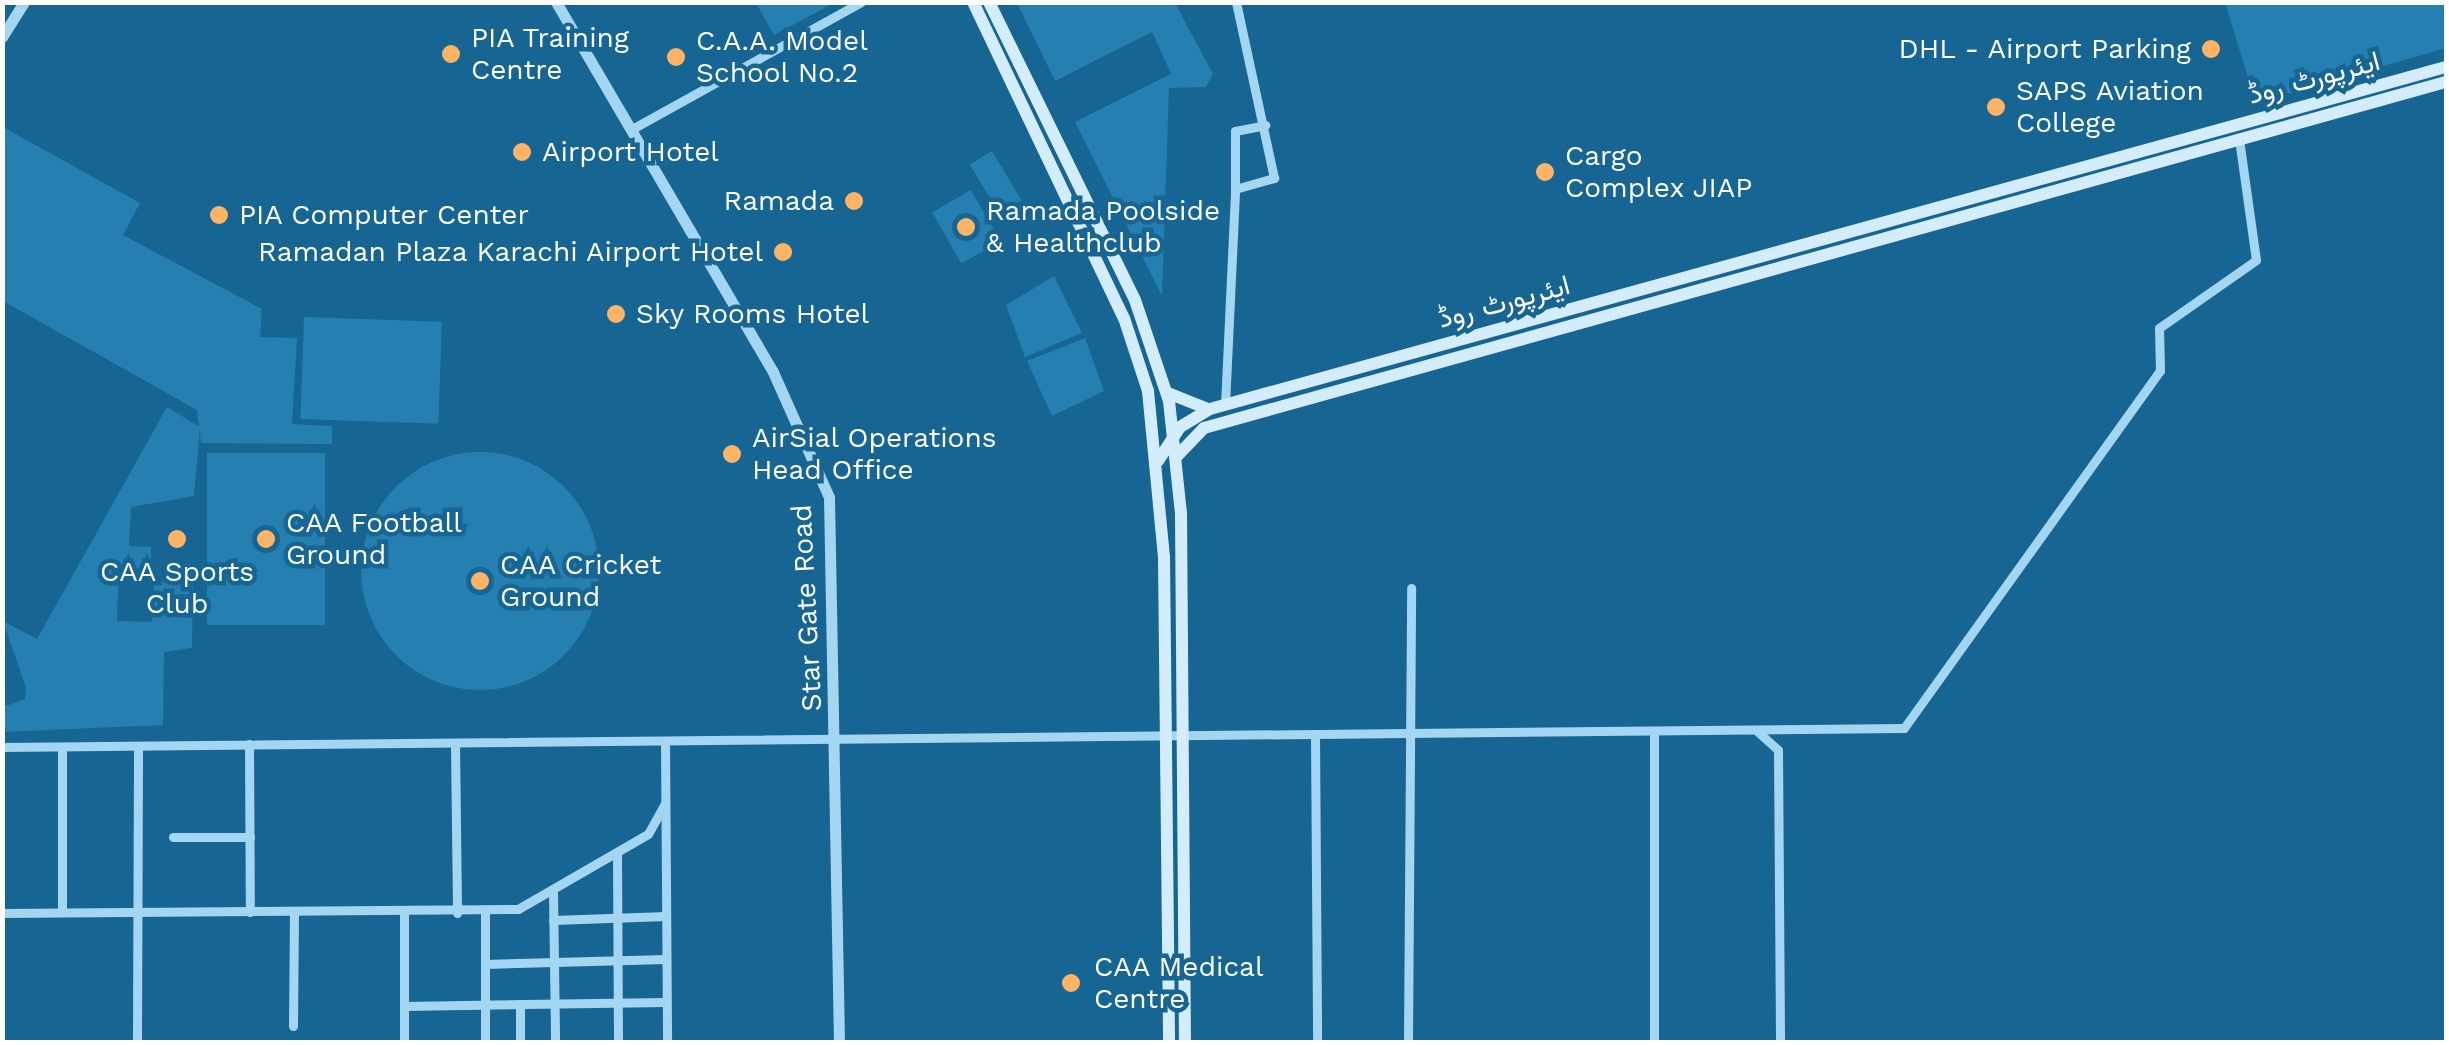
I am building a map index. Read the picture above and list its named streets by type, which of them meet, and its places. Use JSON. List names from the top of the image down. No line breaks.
{"streets":{"main road":["ایئرپورٹ روڈ"],"street":["Star Gate Road"]},"places":["DHL - Airport Parking","PIA Training Centre","C.A.A. Model School No.2","SAPS Aviation College","Airport Hotel","Cargo Complex JIAP","Ramada","PIA Computer Center","Ramada Poolside & Healthclub","Ramadan Plaza Karachi Airport Hotel","Sky Rooms Hotel","AirSial Operations Head Office","CAA Sports Club","CAA Football Ground","CAA Cricket Ground","CAA Medical Centre"]}
